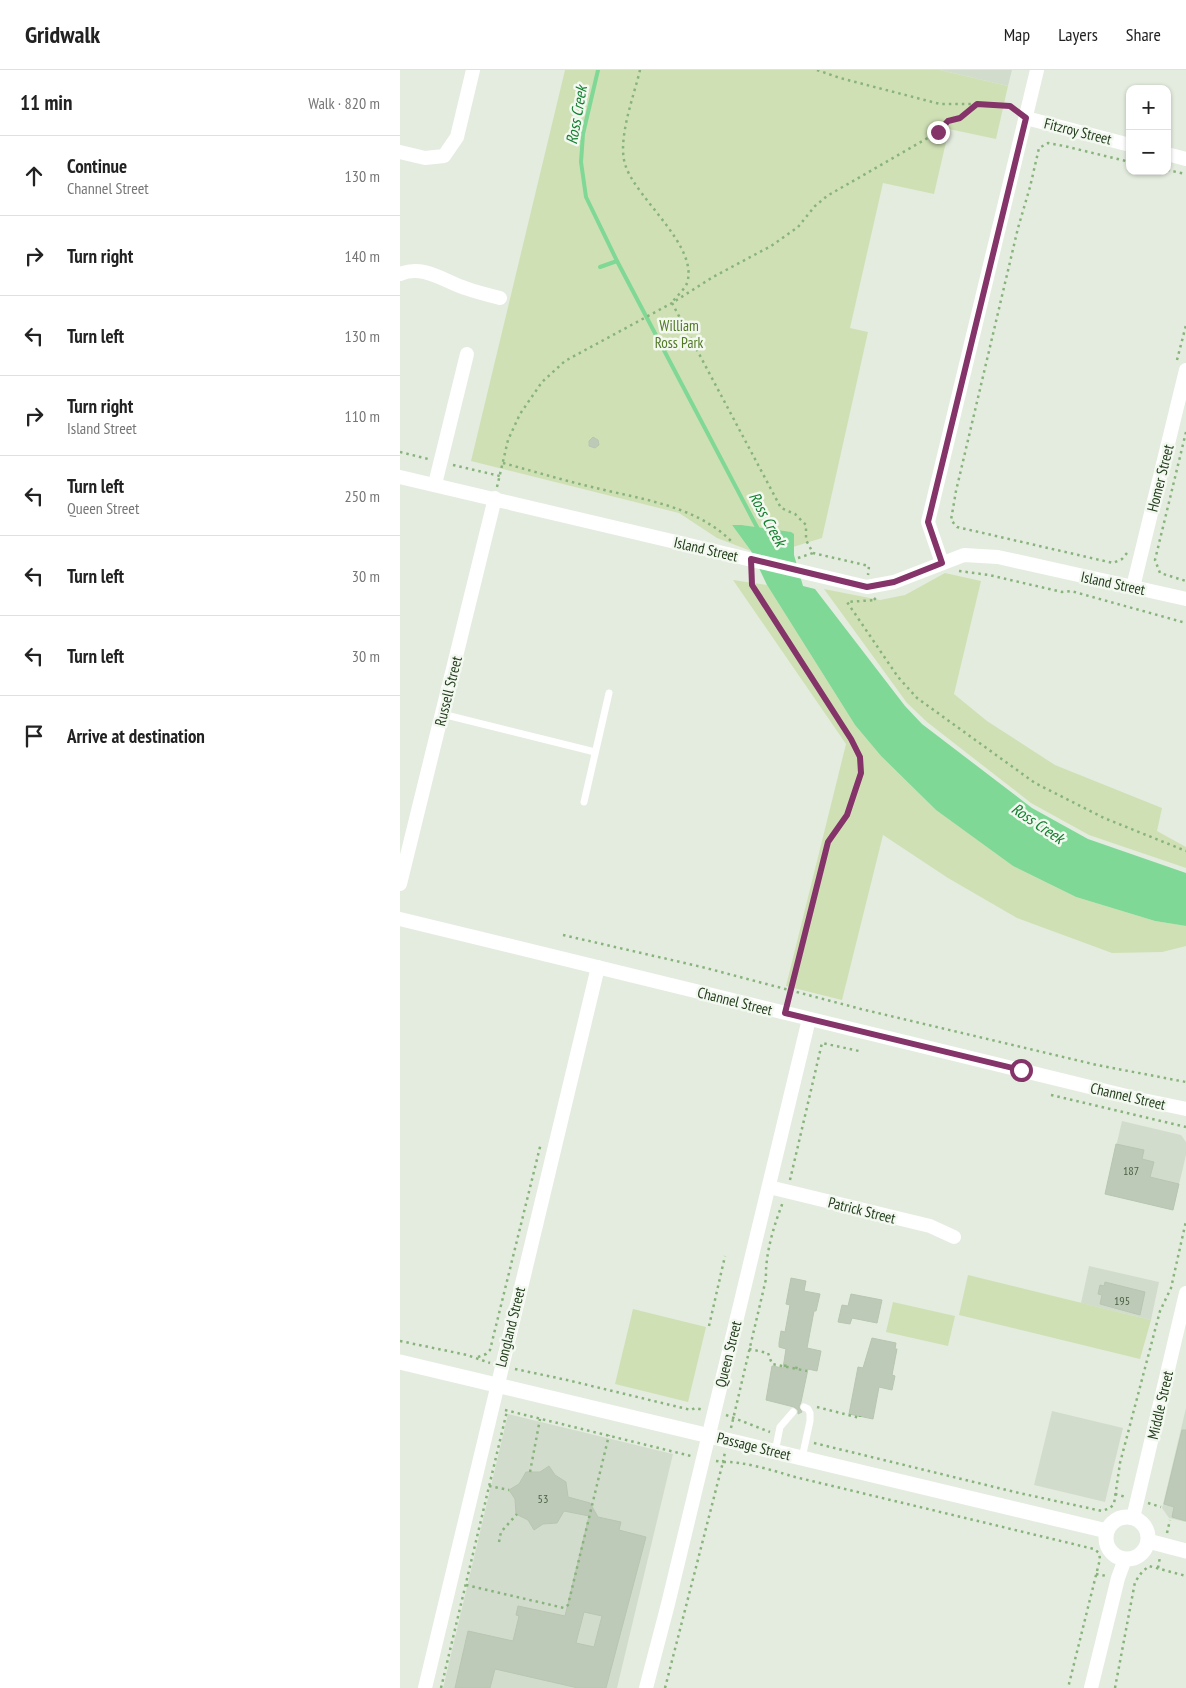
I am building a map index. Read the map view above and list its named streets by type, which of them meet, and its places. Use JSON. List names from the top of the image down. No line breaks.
{"streets":{"street":["Fitzroy Street","Homer Street","Island Street","Russell Street","Channel Street","Patrick Street","Longland Street","Queen Street","Middle Street","Passage Street"]},"crossings":[["Homer Street","Island Street"],["Island Street","Russell Street"],["Channel Street","Longland Street"],["Channel Street","Queen Street"],["Patrick Street","Queen Street"],["Longland Street","Passage Street"],["Queen Street","Passage Street"],["Middle Street","Passage Street"]],"water":["Ross Creek"],"parks":["William Ross Park"],"house_numbers":["187","195","53"],"page":{"header":"Gridwalk","nav":["Map","Layers","Share"],"heading":["11 min","Walk · 820 m"],"map_buttons":["+","−"],"list":[["Continue","Channel Street","130 m"],["Turn right","140 m"],["Turn left","130 m"],["Turn right","Island Street","110 m"],["Turn left","Queen Street","250 m"],["Turn left","30 m"],["Turn left","30 m"],"Arrive at destination"]}}
